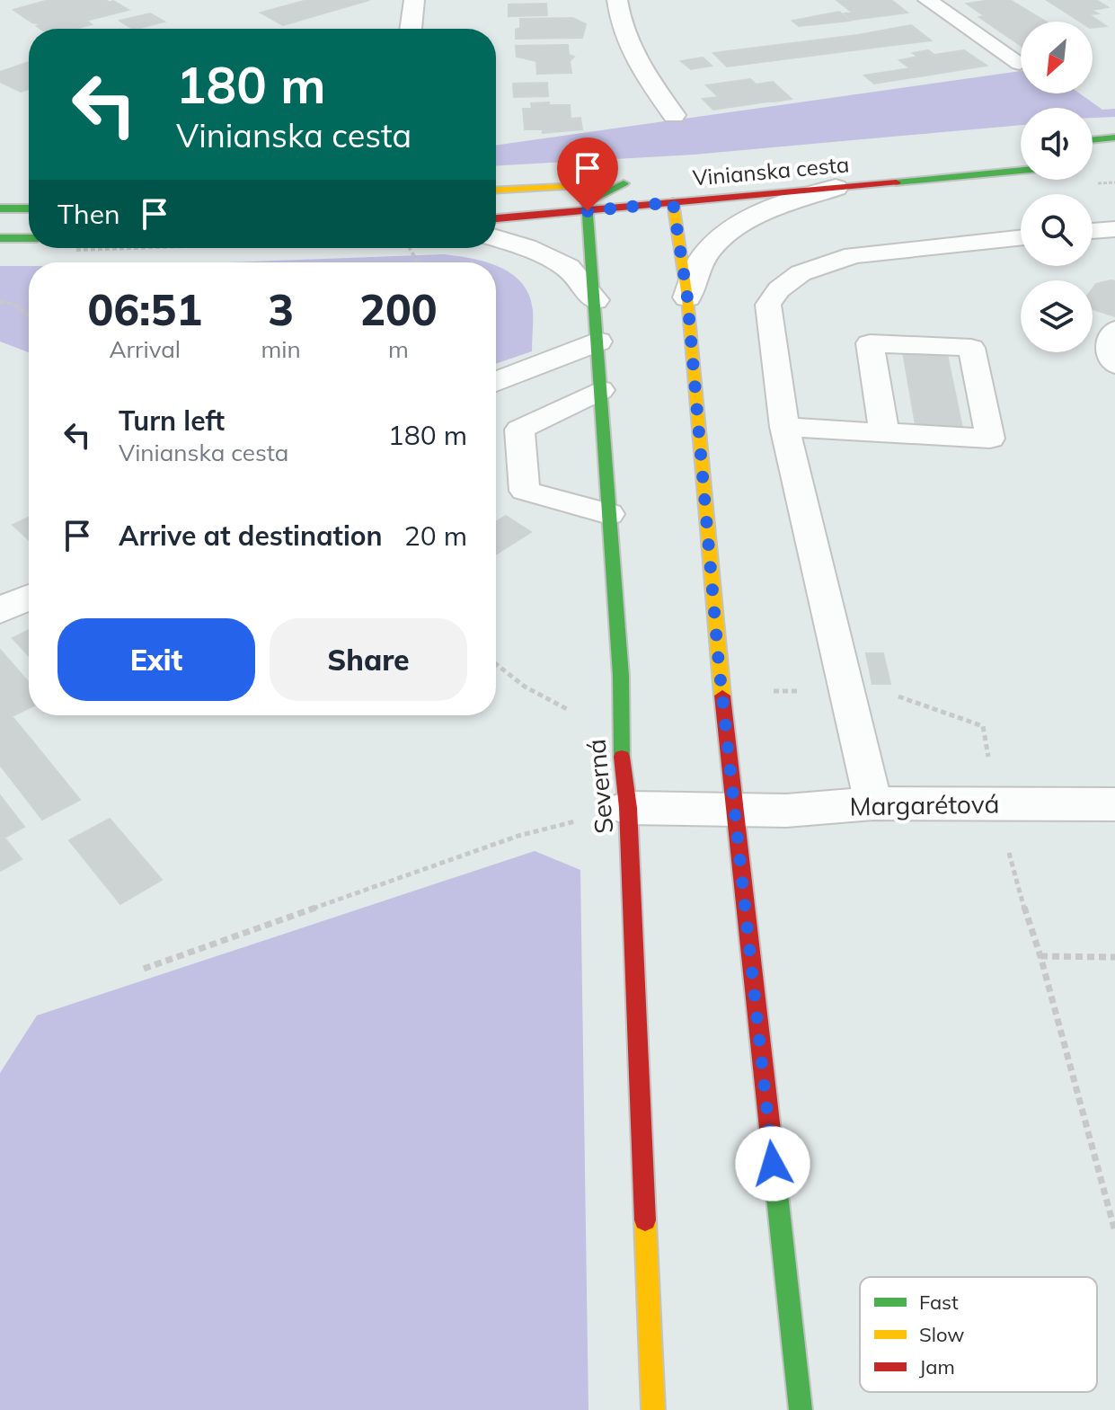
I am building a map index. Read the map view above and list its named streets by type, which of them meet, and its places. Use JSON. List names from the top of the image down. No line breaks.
{"streets":{"street":["Vinianska cesta","Severná","Margarétová"]},"crossings":[["Vinianska cesta","Severná"],["Severná","Margarétová"]],"legend":["Fast","Slow","Jam"],"north":"bottom left","page":{"turn":["180 m","Vinianska cesta"],"then":"Then","eta":["06:51","Arrival","3","min","200","m"],"list":[{"name":"Turn left","note":"Vinianska cesta","value":"180 m"},{"name":"Arrive at destination","value":"20 m"}],"buttons":["Exit","Share"]}}
